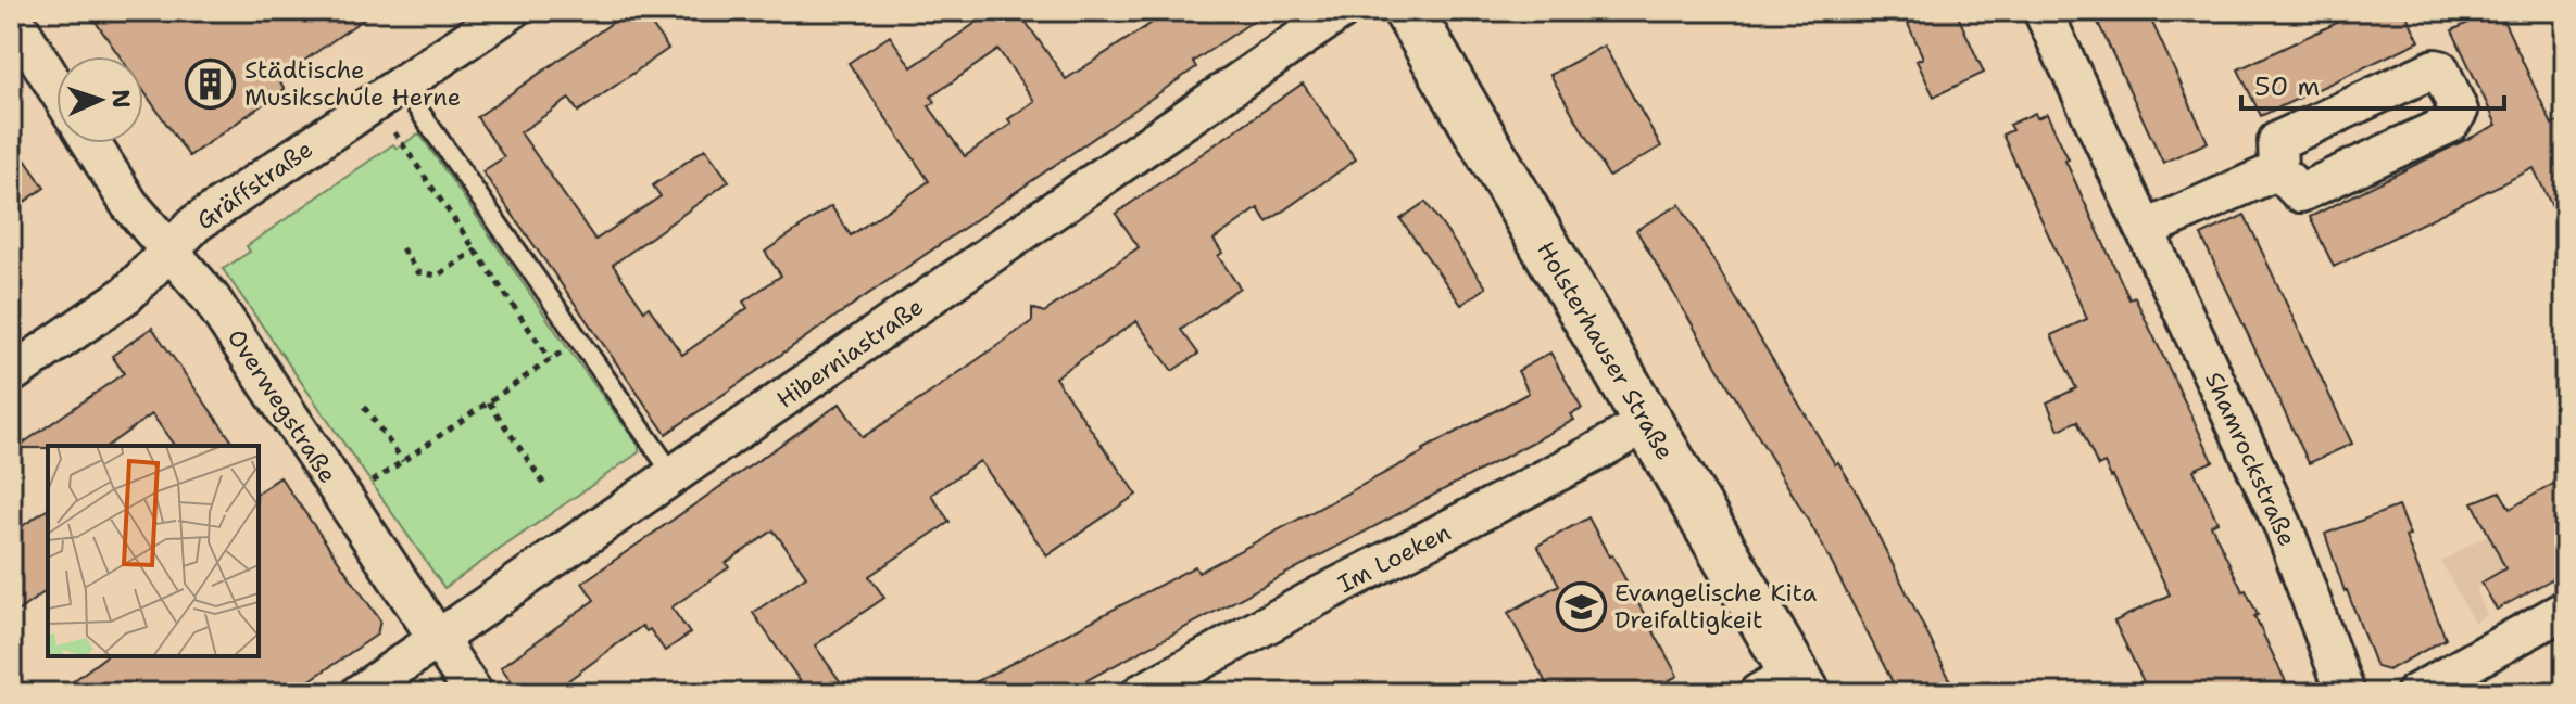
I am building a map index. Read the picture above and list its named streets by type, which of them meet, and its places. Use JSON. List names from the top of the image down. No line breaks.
{"streets":{"main road":["Holsterhauser Straße"],"street":["Gräffstraße","Hiberniastraße","Overwegstraße","Shamrockstraße","Im Loeken"]},"crossings":[["Gräffstraße","Overwegstraße"],["Holsterhauser Straße","Im Loeken"],["Hiberniastraße","Overwegstraße"]],"places":{"building":["Städtische Musikschule Herne"],"school or university":["Evangelische Kita Dreifaltigkeit"]},"scale_bar":"50 m","north":"right"}
